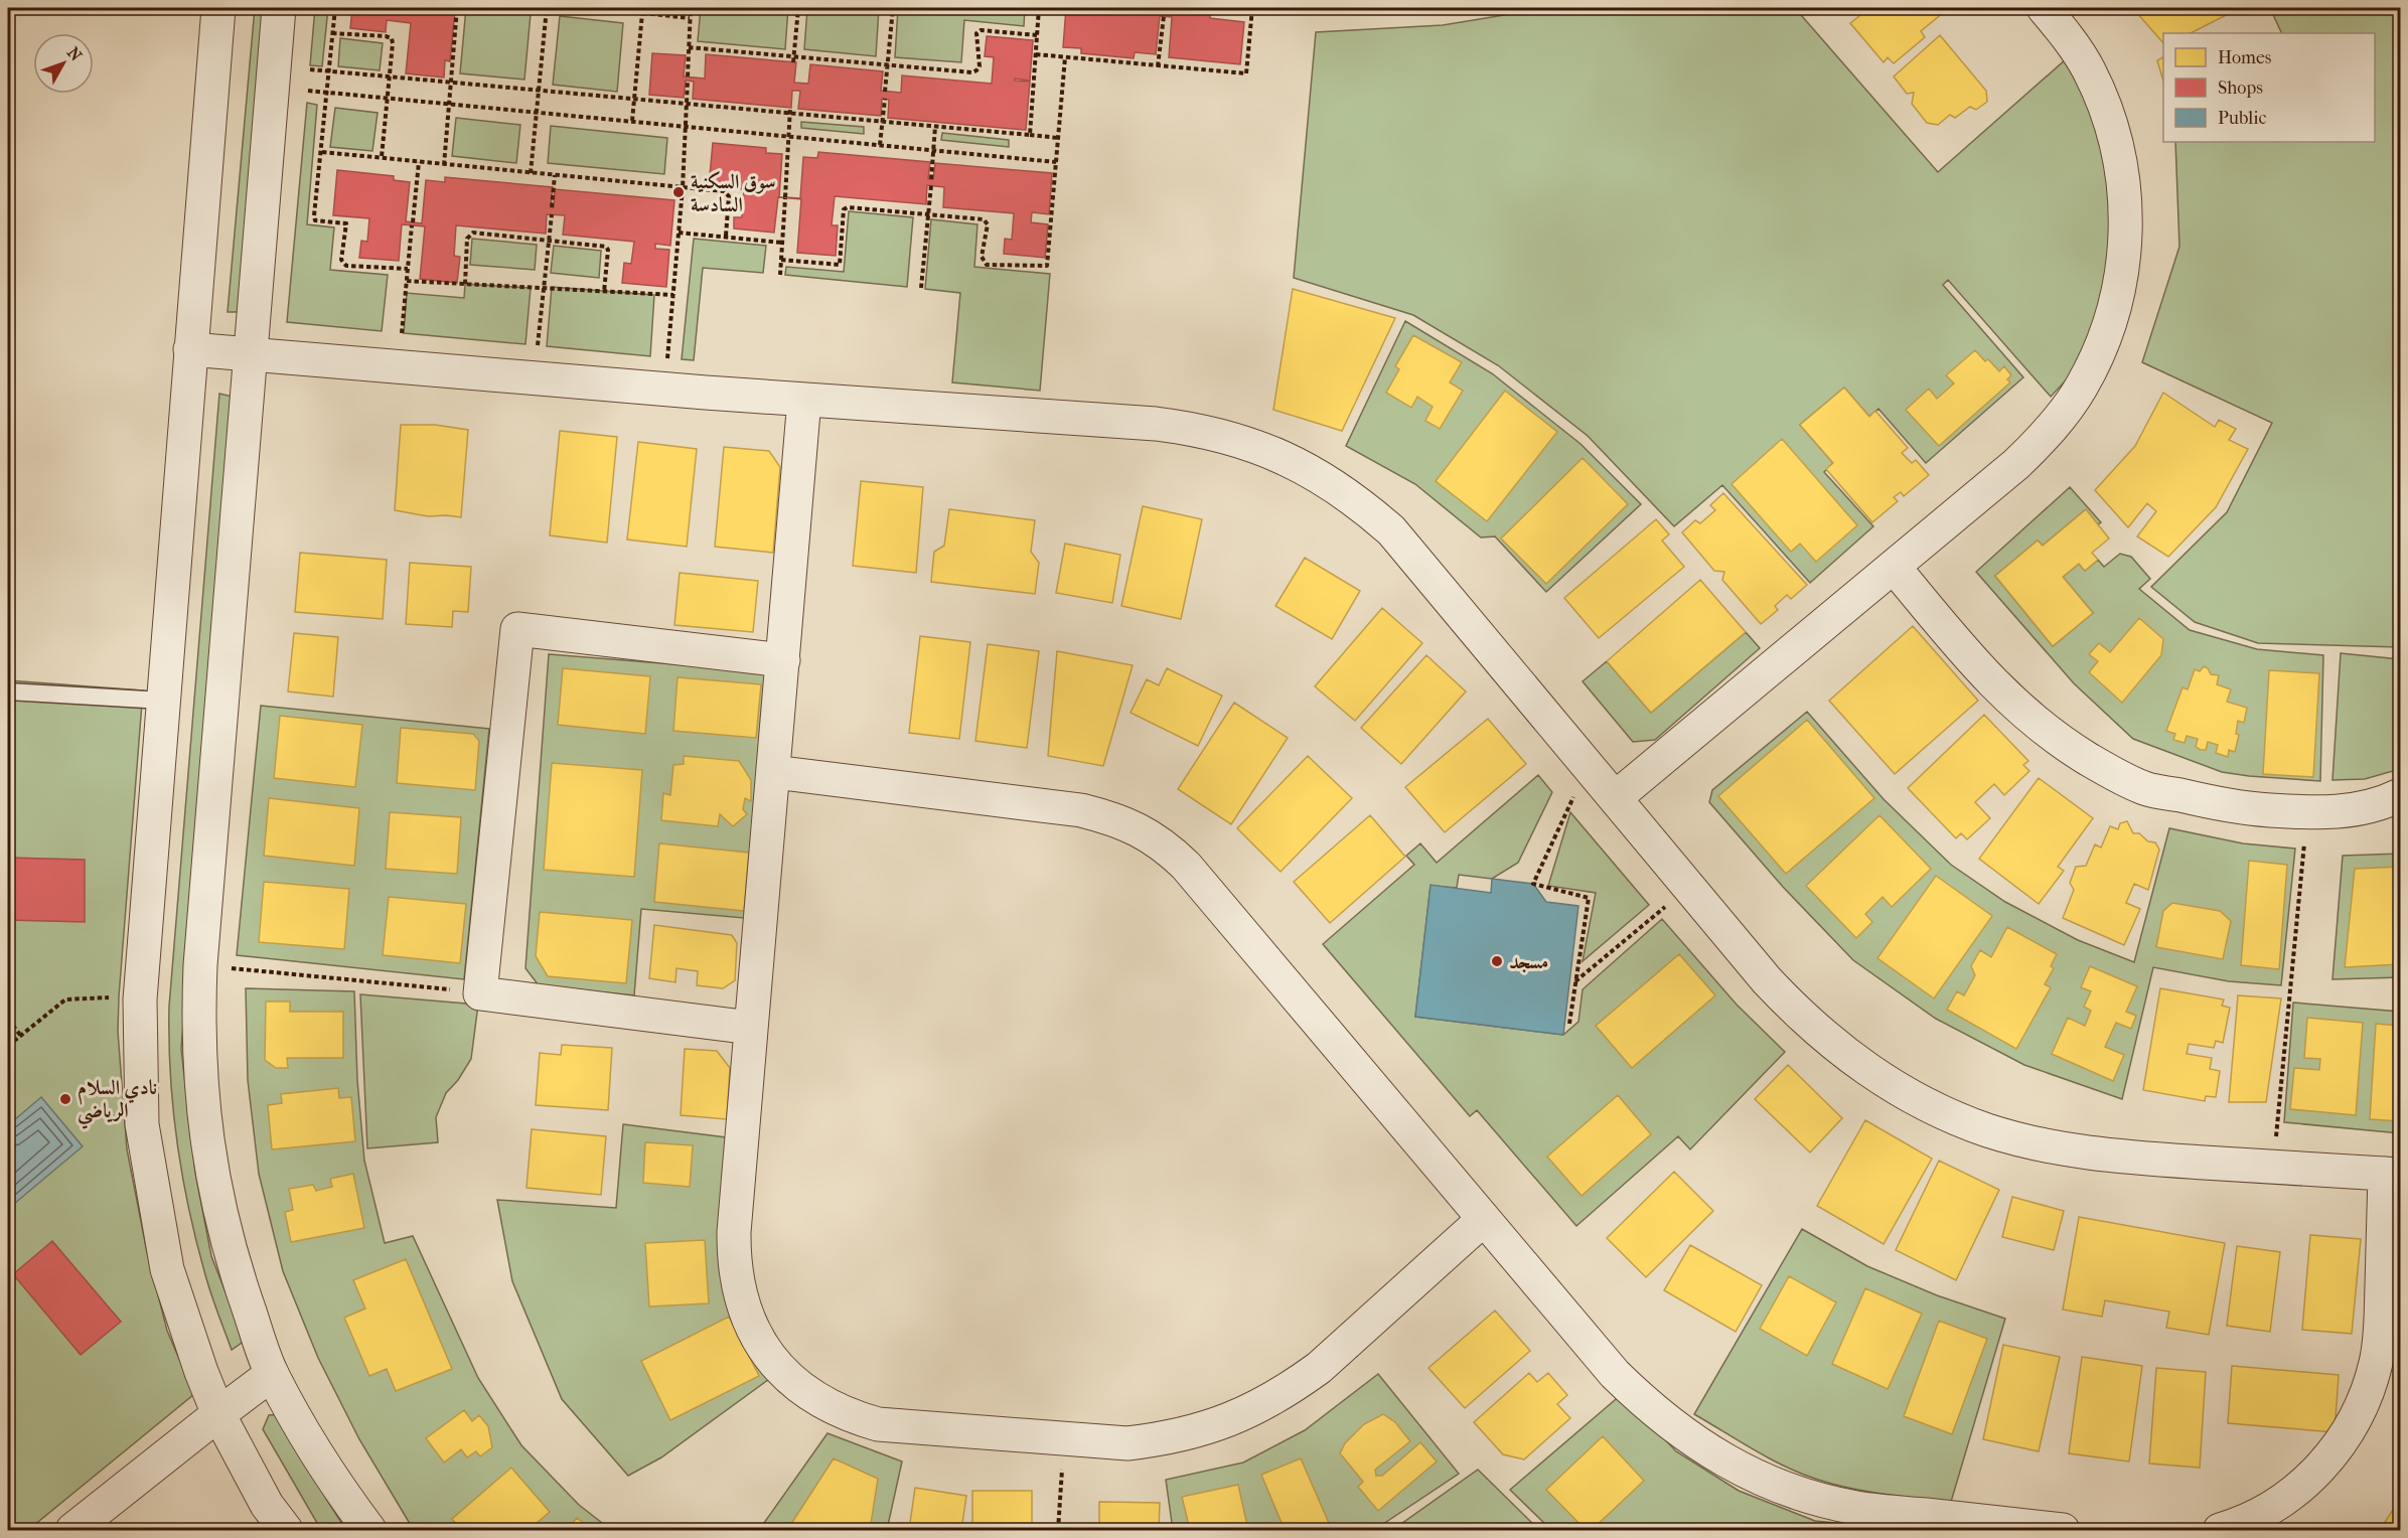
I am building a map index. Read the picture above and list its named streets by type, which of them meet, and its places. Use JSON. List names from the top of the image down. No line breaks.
{"places":["سوق السكنية السادسة","مسجد","نادي السلام الرياضي"],"legend":["Homes","Shops","Public"],"north":"top right"}
